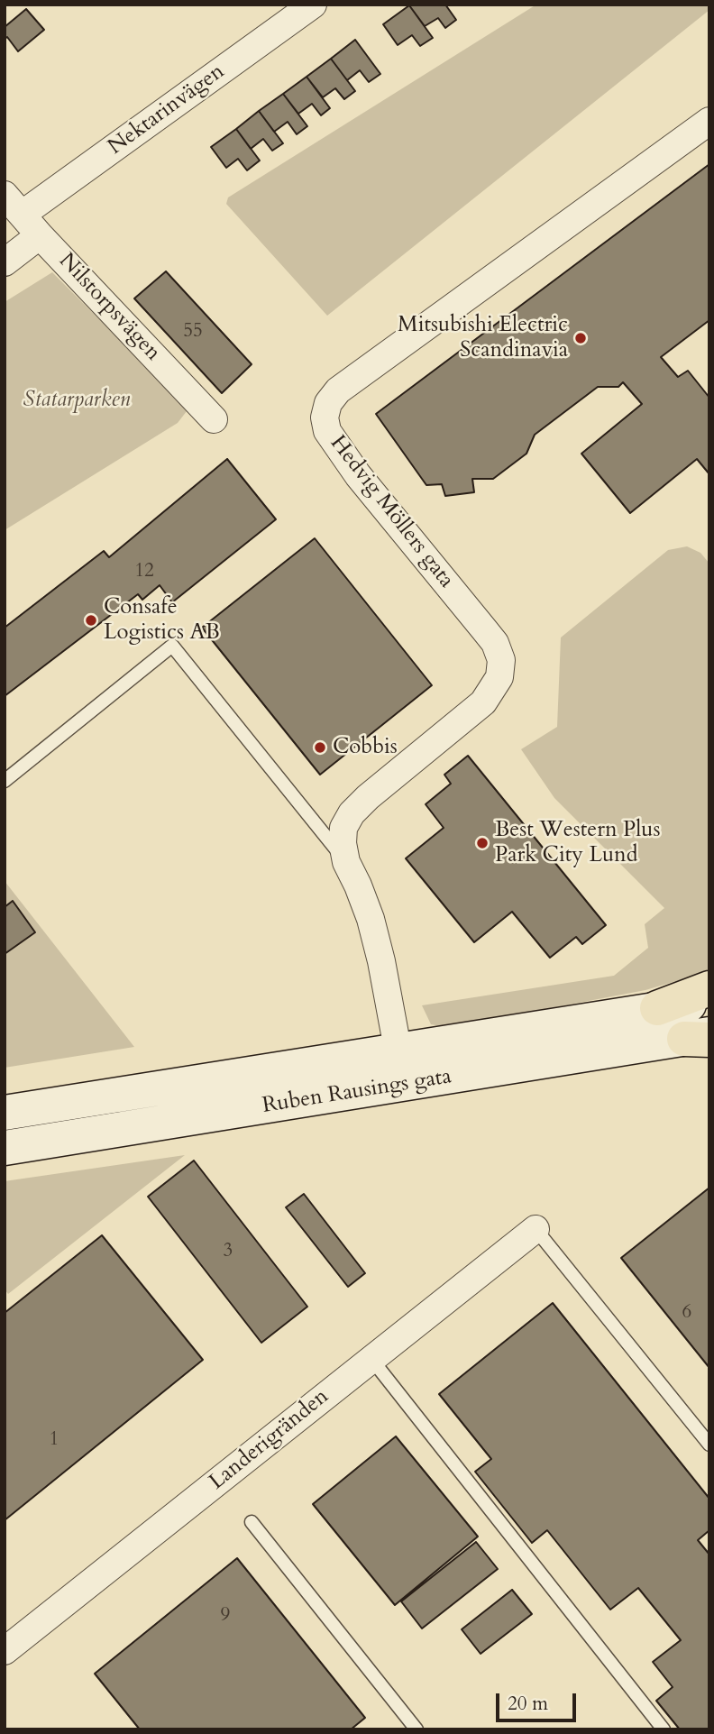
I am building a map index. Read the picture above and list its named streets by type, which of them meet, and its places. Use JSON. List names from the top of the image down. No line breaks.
{"streets":{"main road":["Ruben Rausings gata"],"street":["Nektarinvägen","Nilstorpsvägen","Hedvig Möllers gata","Landerigränden"]},"crossings":[["Nektarinvägen","Nilstorpsvägen"],["Hedvig Möllers gata","Ruben Rausings gata"]],"parks":["Statarparken"],"places":["Mitsubishi Electric Scandinavia","Consafe Logistics AB","Cobbis","Best Western Plus Park City Lund"],"house_numbers":["55","12","3","6","1","9"],"scale_bar":"20 m"}
